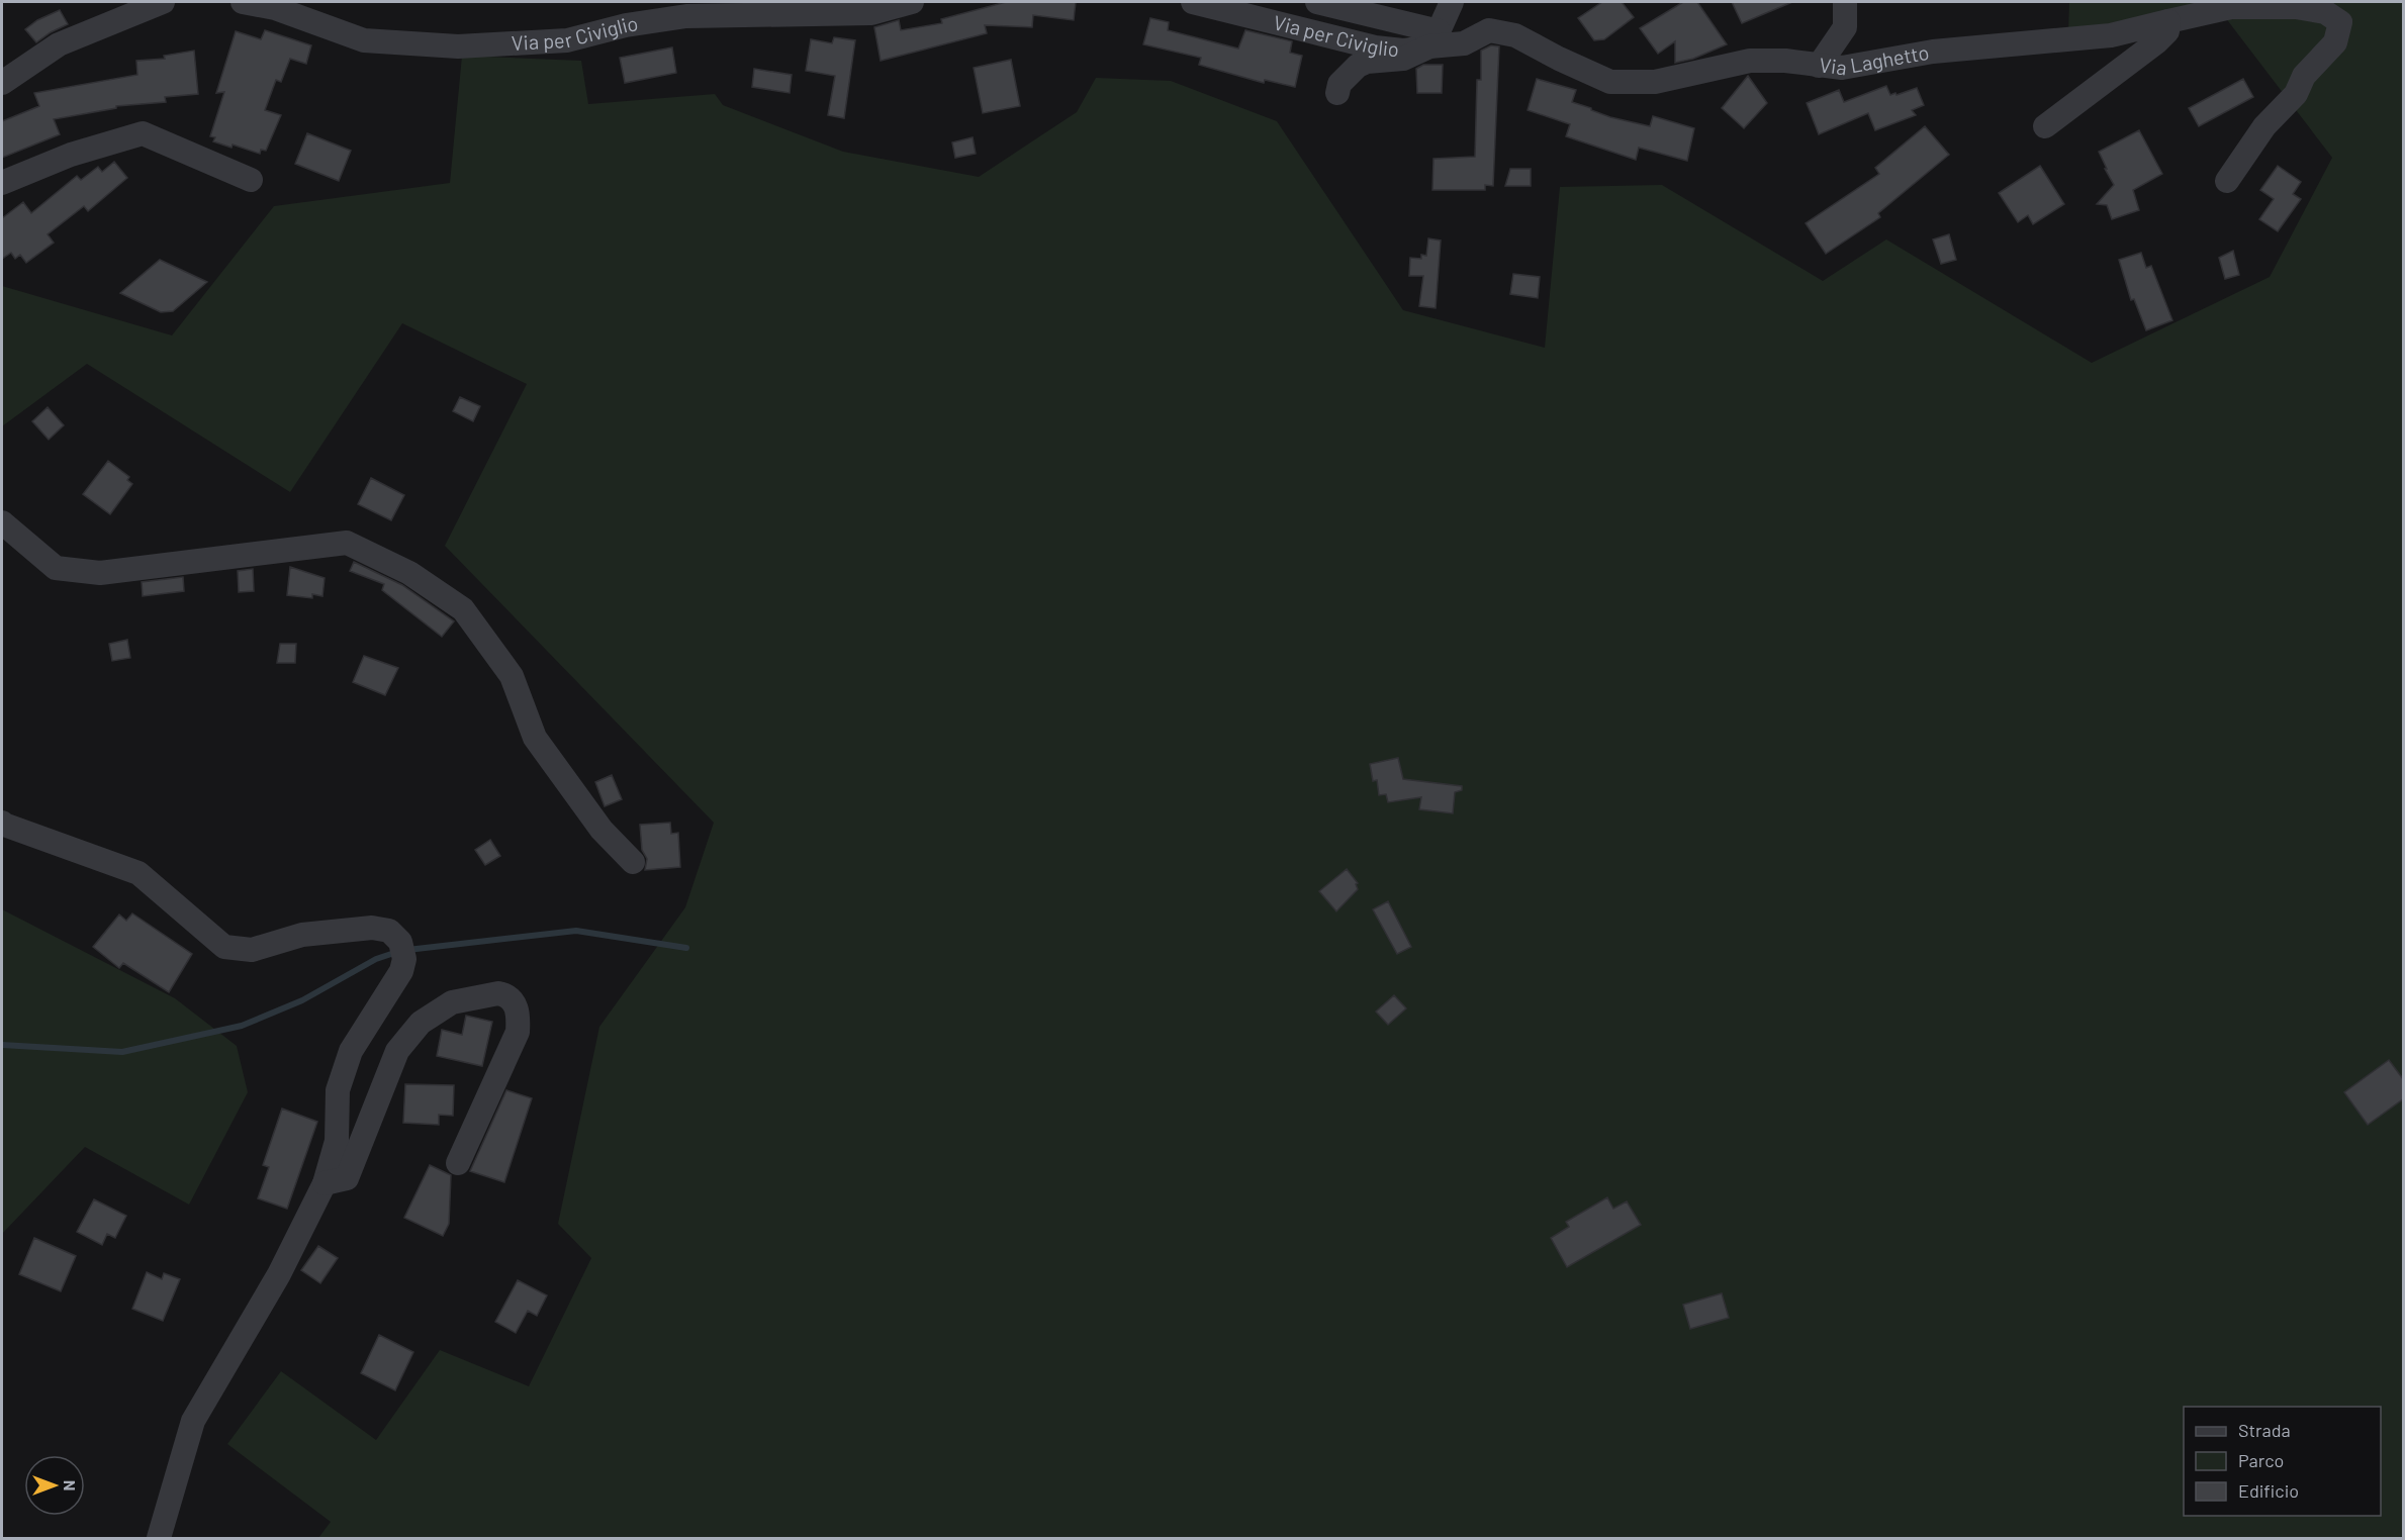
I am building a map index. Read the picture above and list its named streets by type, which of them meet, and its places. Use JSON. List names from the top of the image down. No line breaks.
{"streets":{"street":["Via per Civiglio","Via Laghetto"]},"crossings":[["Via per Civiglio","Via Laghetto"]],"legend":["Strada","Parco","Edificio"],"north":"right"}
